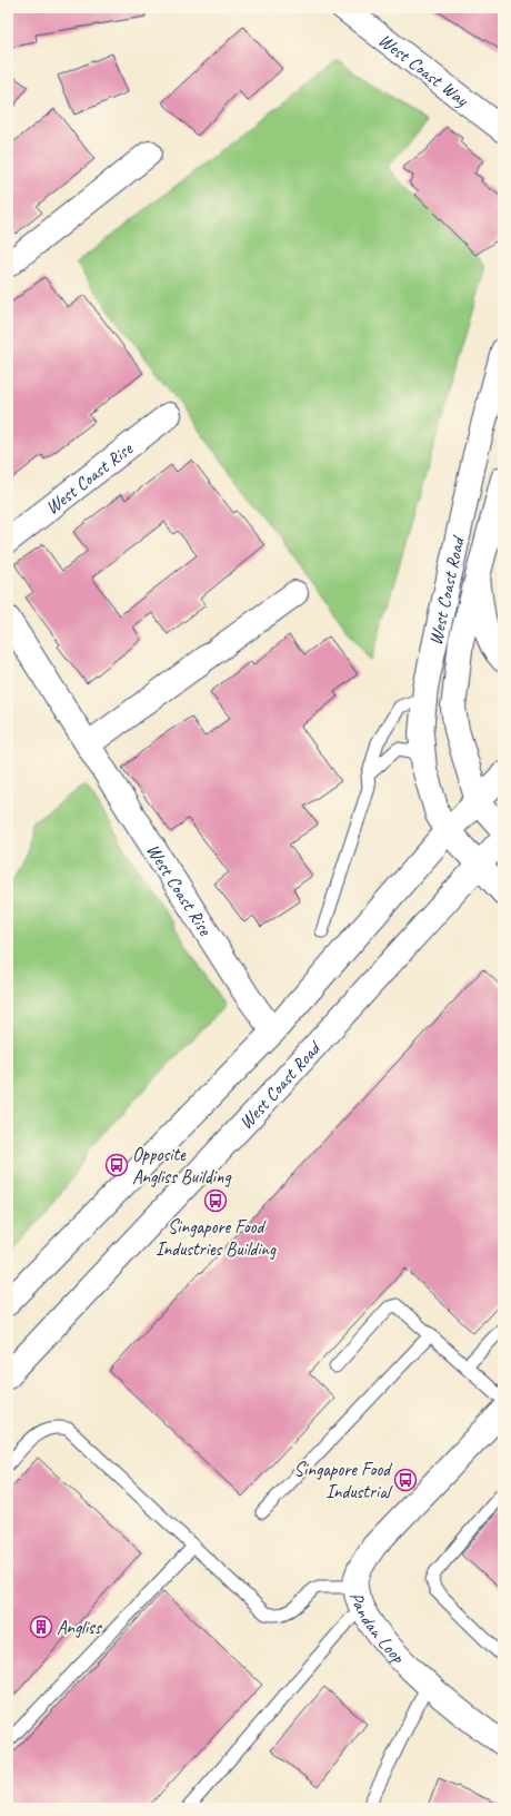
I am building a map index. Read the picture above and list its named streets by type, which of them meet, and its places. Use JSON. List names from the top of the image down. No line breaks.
{"streets":{"street":["West Coast Way","West Coast Rise","West Coast Road","Pandan Loop"]},"places":{"bus stop":["Opposite Angliss Building","Singapore Food Industries Building","Singapore Food Industrial"],"building":["Angliss"]}}
